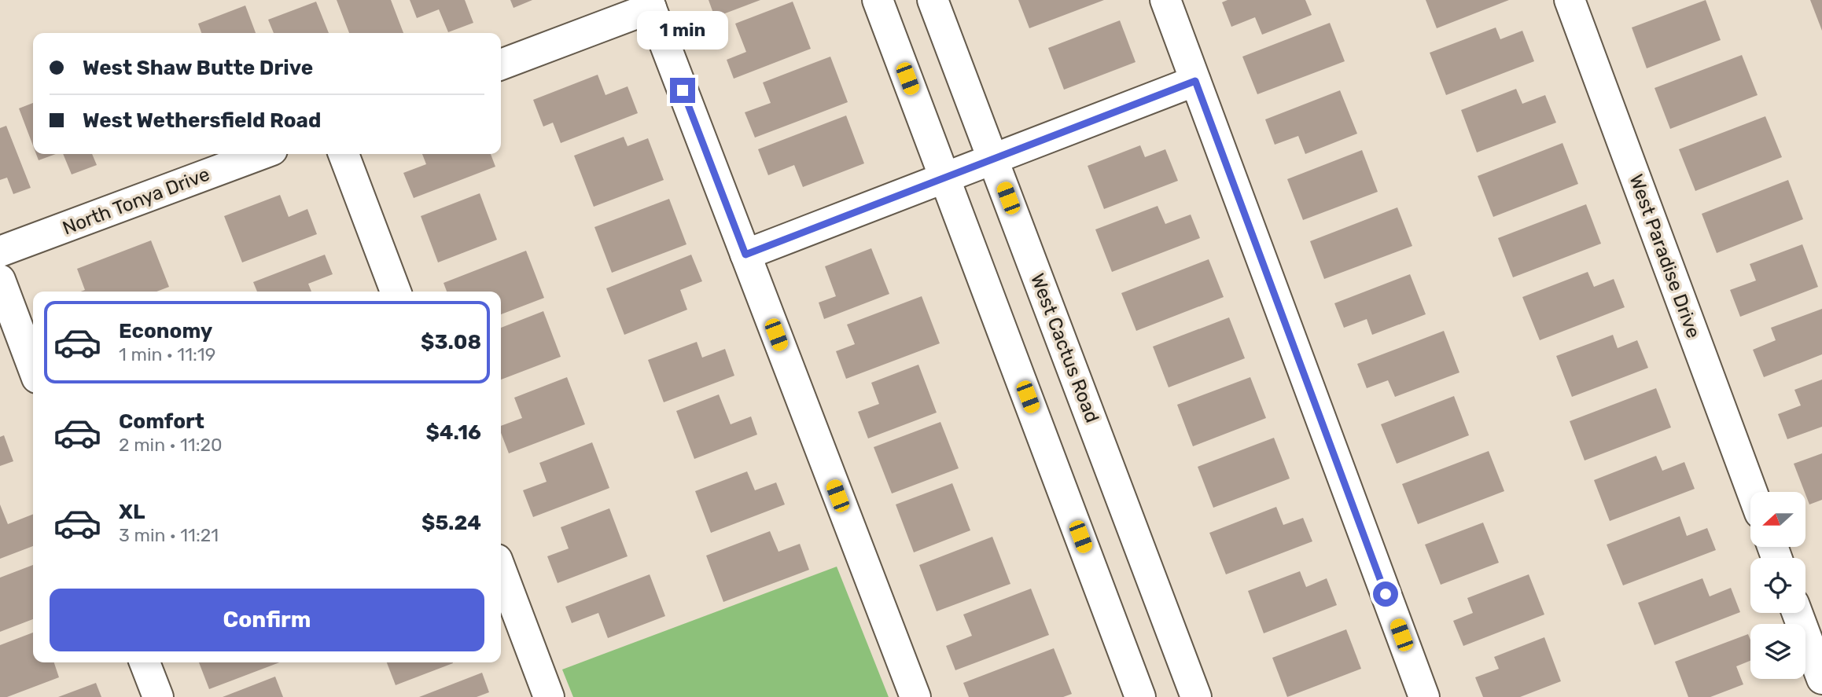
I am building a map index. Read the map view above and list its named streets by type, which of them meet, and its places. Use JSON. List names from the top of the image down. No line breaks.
{"streets":{"street":["North Tonya Drive","West Paradise Drive","West Cactus Road"]},"north":"left","page":{"bubble":"1 min","banner":["West Shaw Butte Drive","West Wethersfield Road"],"list":[{"name":"Economy","note":"1 min · 11:19","value":"$3.08"},{"name":"Comfort","note":"2 min · 11:20","value":"$4.16"},{"name":"XL","note":"3 min · 11:21","value":"$5.24"}],"buttons":"Confirm"}}
